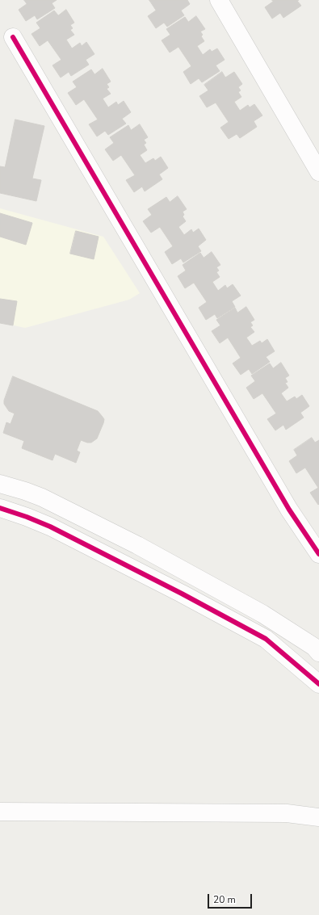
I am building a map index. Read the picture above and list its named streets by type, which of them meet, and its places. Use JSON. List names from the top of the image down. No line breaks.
{"scale_bar":"20 m"}
